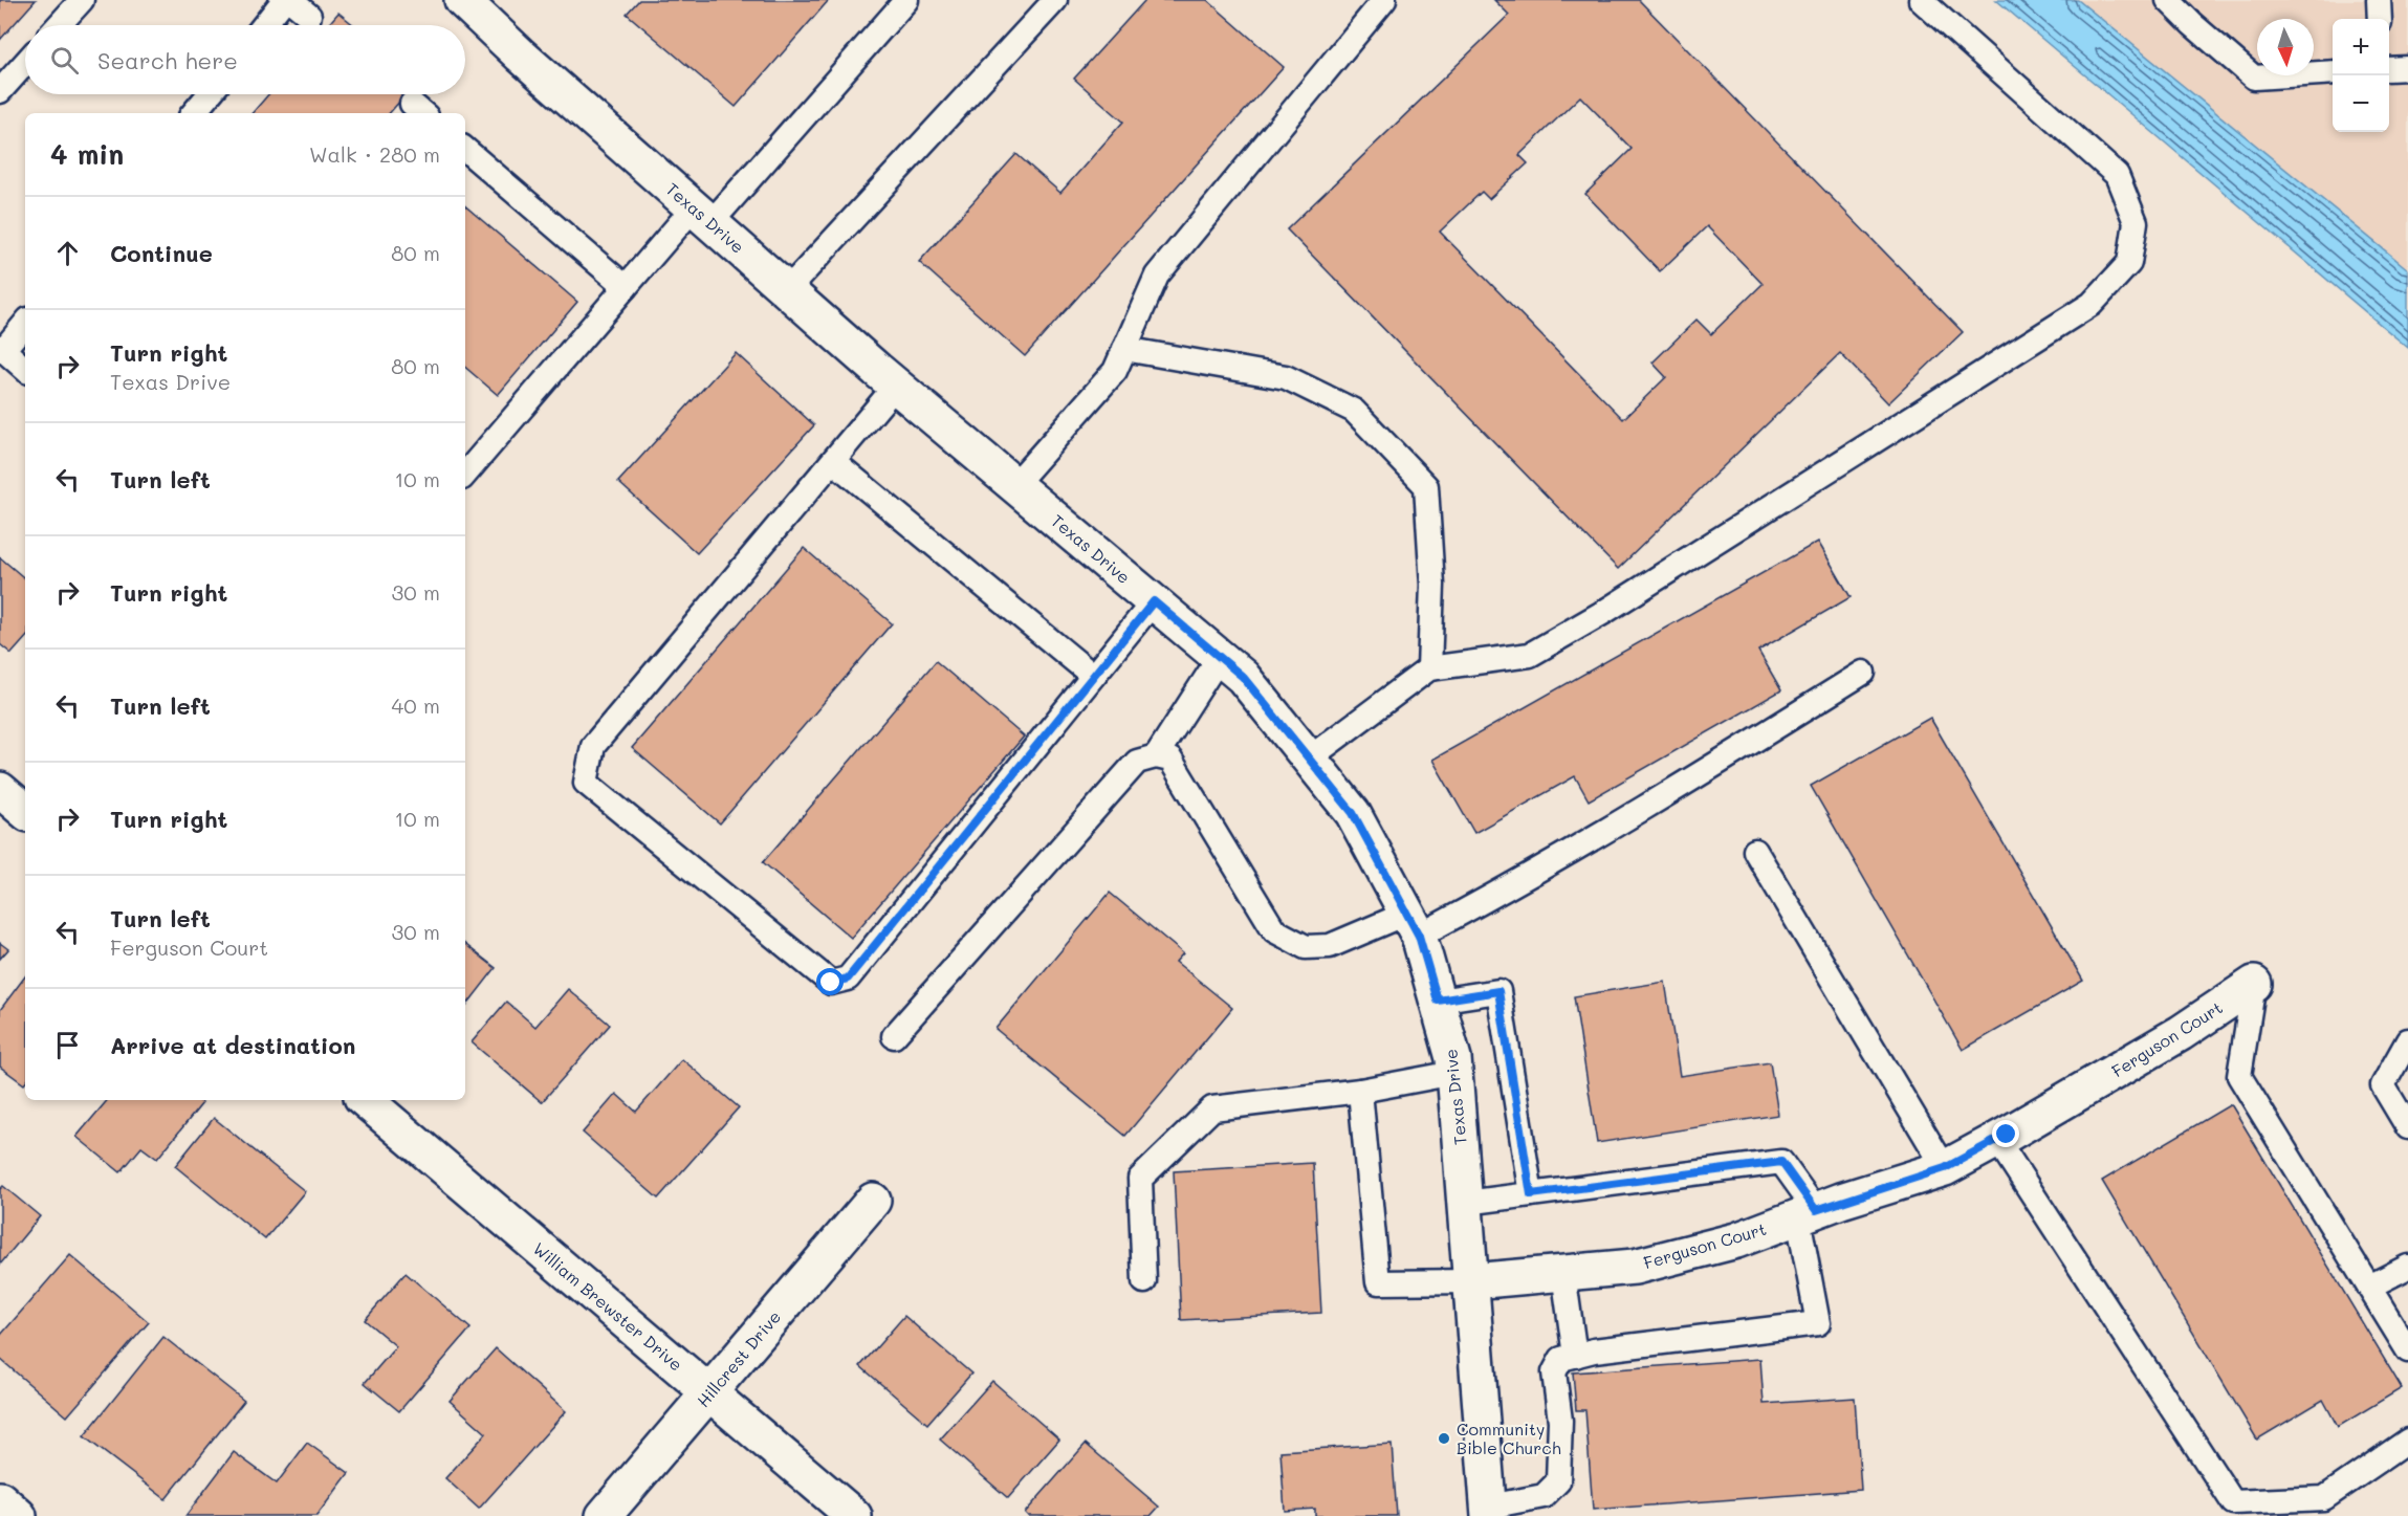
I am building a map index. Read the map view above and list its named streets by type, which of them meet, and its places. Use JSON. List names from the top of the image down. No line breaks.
{"streets":{"street":["Texas Drive","Ferguson Court","William Brewster Drive","Hillcrest Drive"]},"crossings":[["Texas Drive","Ferguson Court"],["William Brewster Drive","Hillcrest Drive"]],"places":["Community Bible Church"],"north":"bottom","page":{"map_buttons":["+","−"],"search":"Search here","heading":["4 min","Walk · 280 m"],"list":[["Continue","80 m"],["Turn right","Texas Drive","80 m"],["Turn left","10 m"],["Turn right","30 m"],["Turn left","40 m"],["Turn right","10 m"],["Turn left","Ferguson Court","30 m"],"Arrive at destination"]}}
